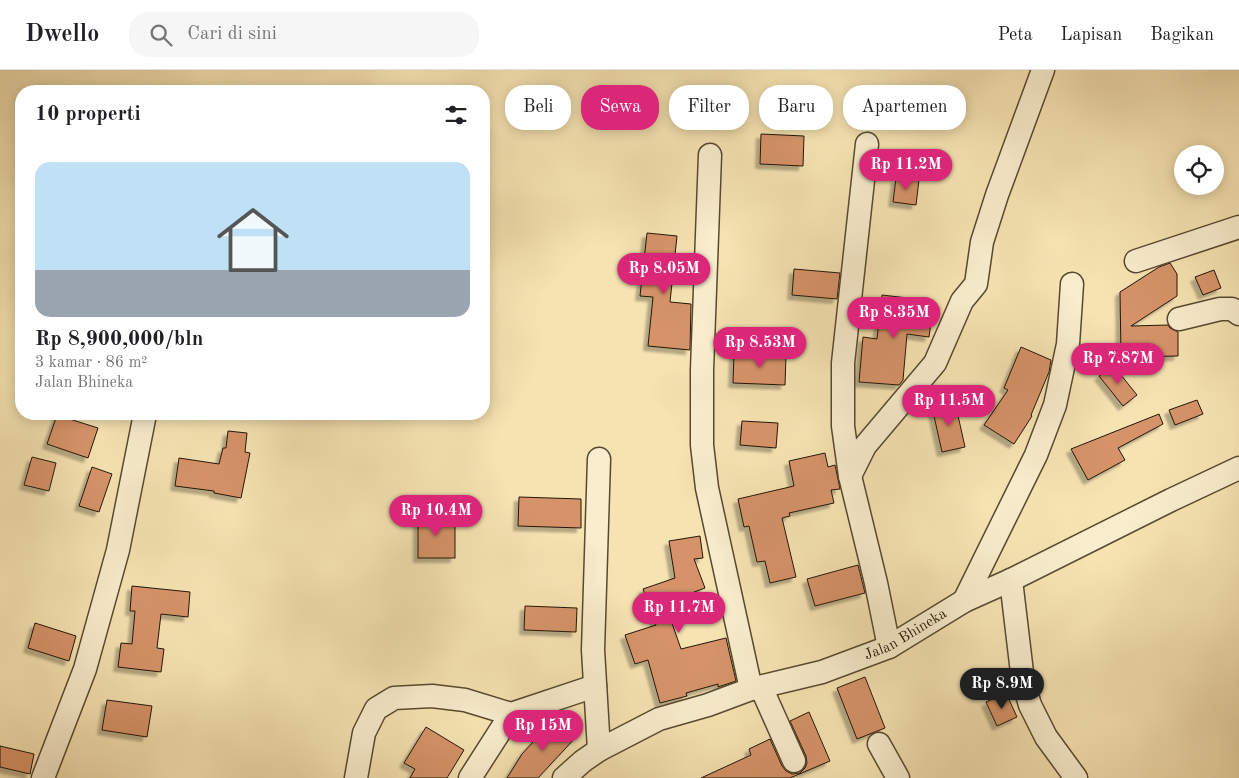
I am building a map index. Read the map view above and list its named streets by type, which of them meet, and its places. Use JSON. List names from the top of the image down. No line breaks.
{"streets":{"street":["Jalan Bhineka"]},"page":{"header":"Dwello","search":"Cari di sini","nav":["Peta","Lapisan","Bagikan"],"chip":["Beli","Sewa","Filter","Baru","Apartemen"],"heading":"10 properti","list":[{"name":"Rp 8,900,000/bln","note":"3 kamar · 86 m² · Jalan Bhineka"}],"price":["Rp 11.2M","Rp 8.05M","Rp 8.35M","Rp 8.53M","Rp 7.87M","Rp 11.5M","Rp 10.4M","Rp 11.7M","Rp 8.9M","Rp 15M"]}}
